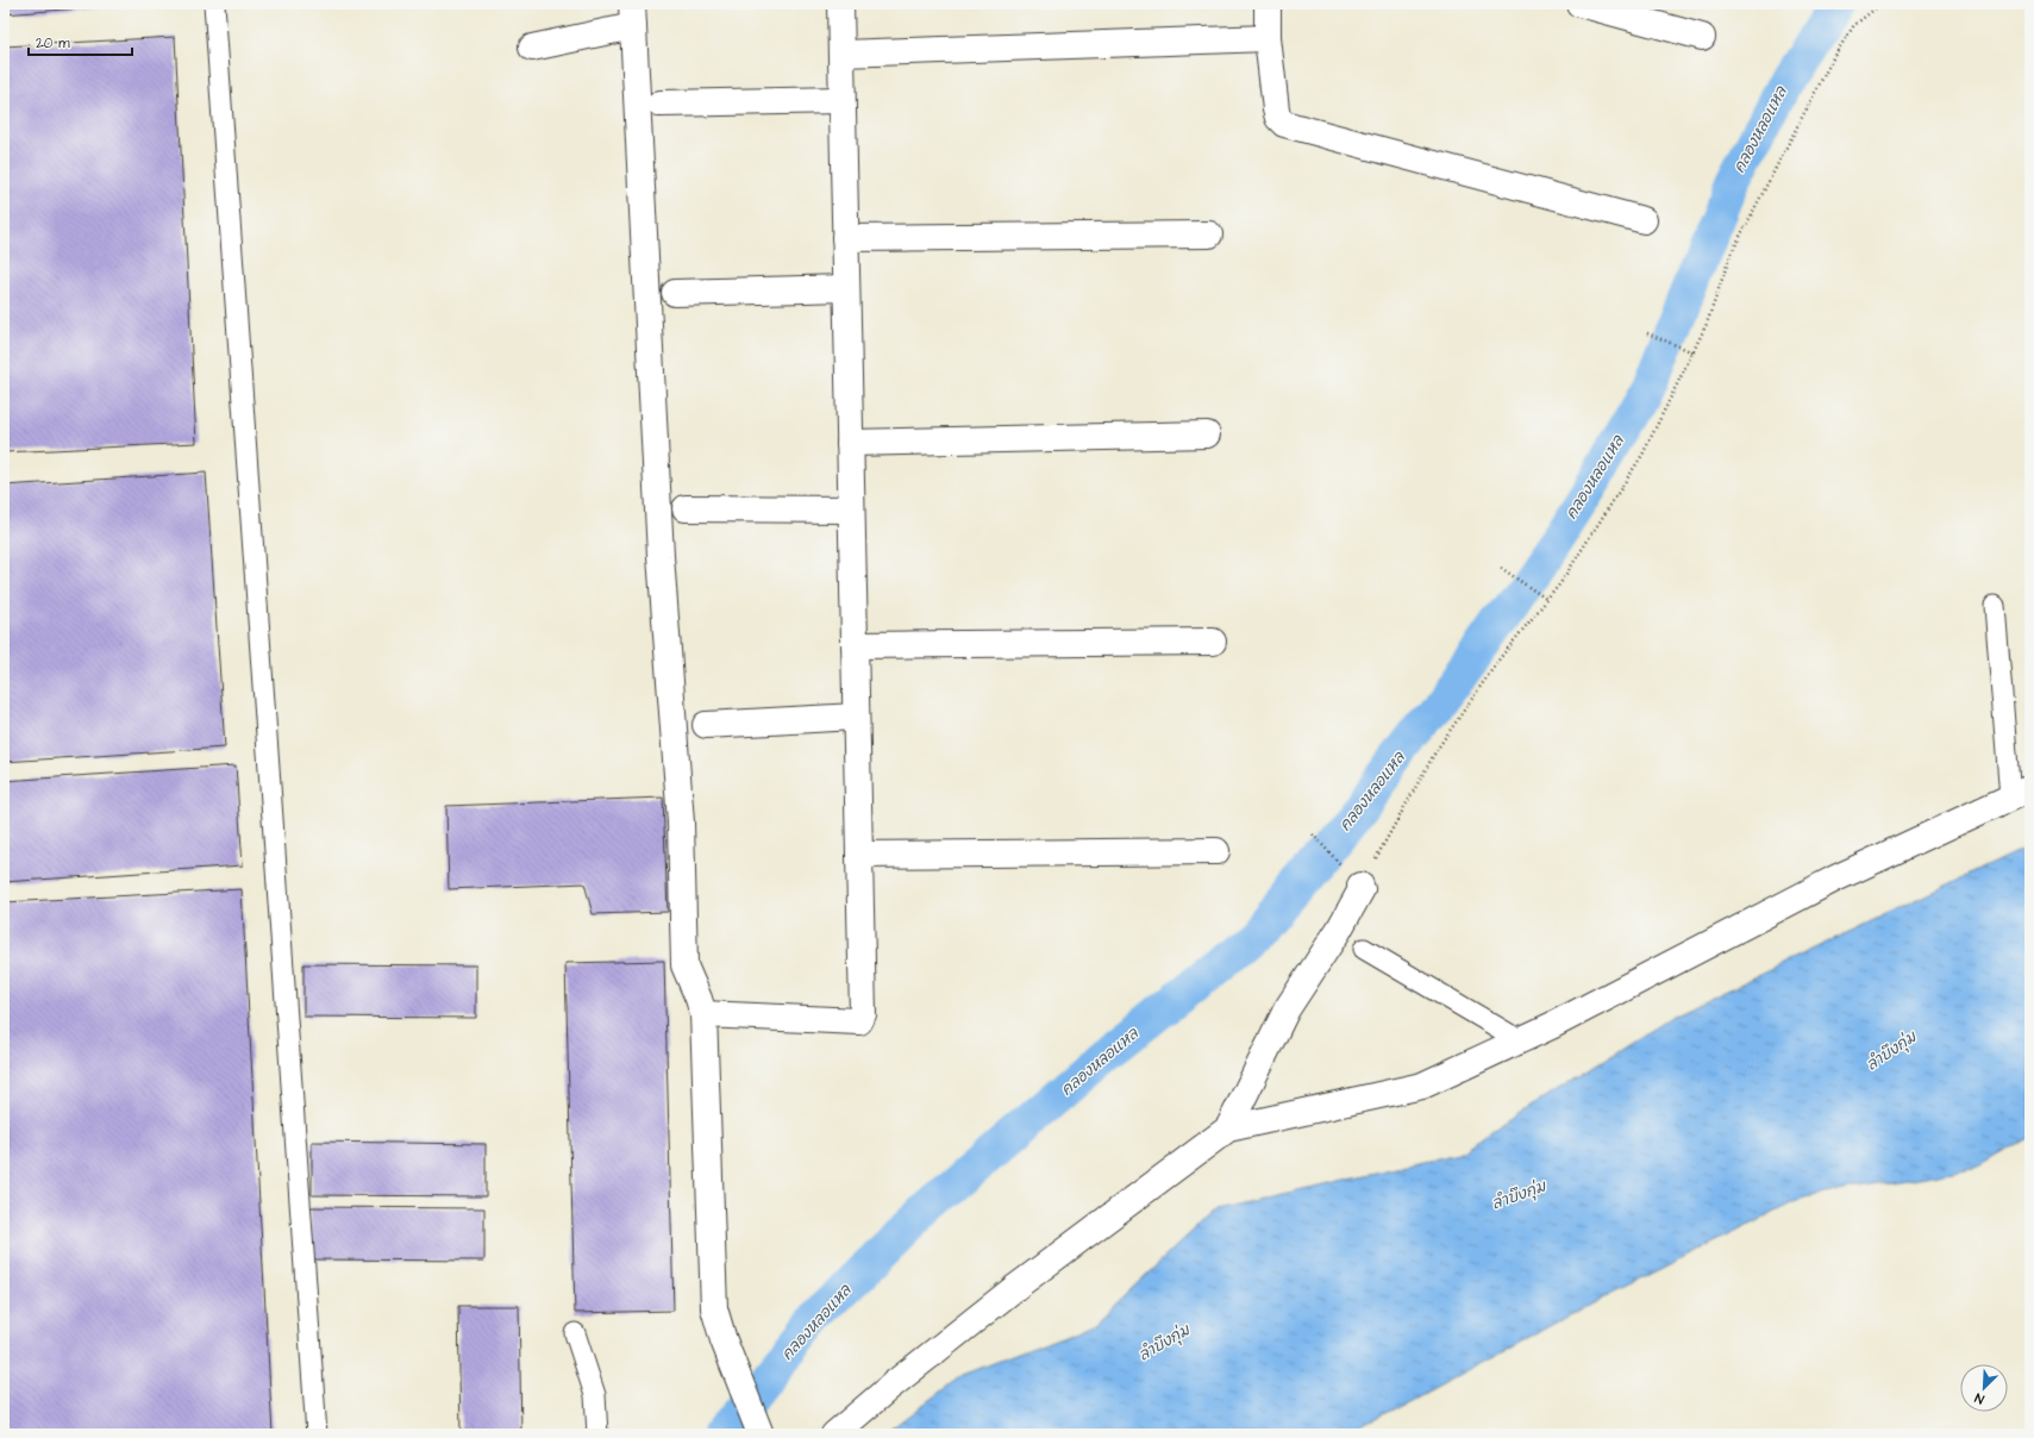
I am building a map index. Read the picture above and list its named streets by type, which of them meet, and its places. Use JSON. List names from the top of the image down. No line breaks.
{"water":["คลองหลอแหล","ลำบึงกุ่ม"],"scale_bar":"20 m","north":"bottom left"}
